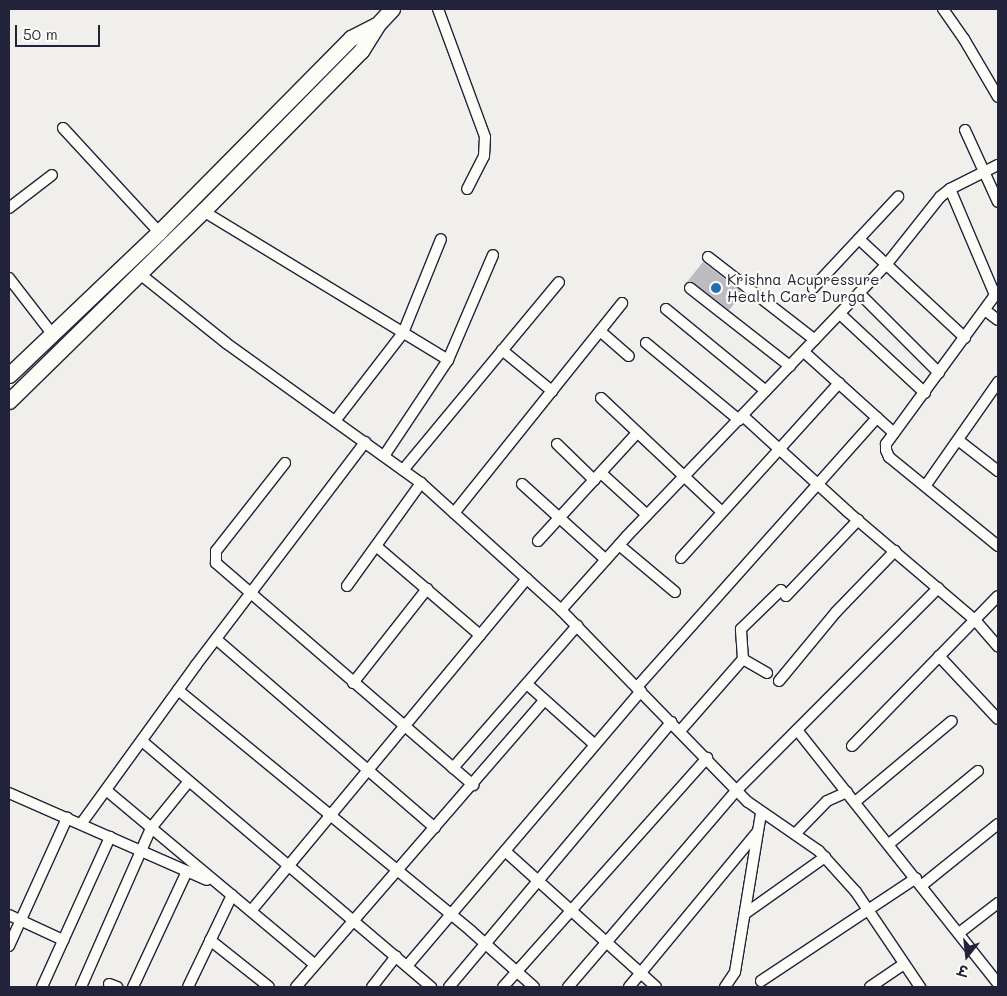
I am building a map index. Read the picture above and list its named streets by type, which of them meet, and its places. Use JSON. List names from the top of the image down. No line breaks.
{"places":["Krishna Acupressure Health Care Durga"],"scale_bar":"50 m","north":"bottom"}
